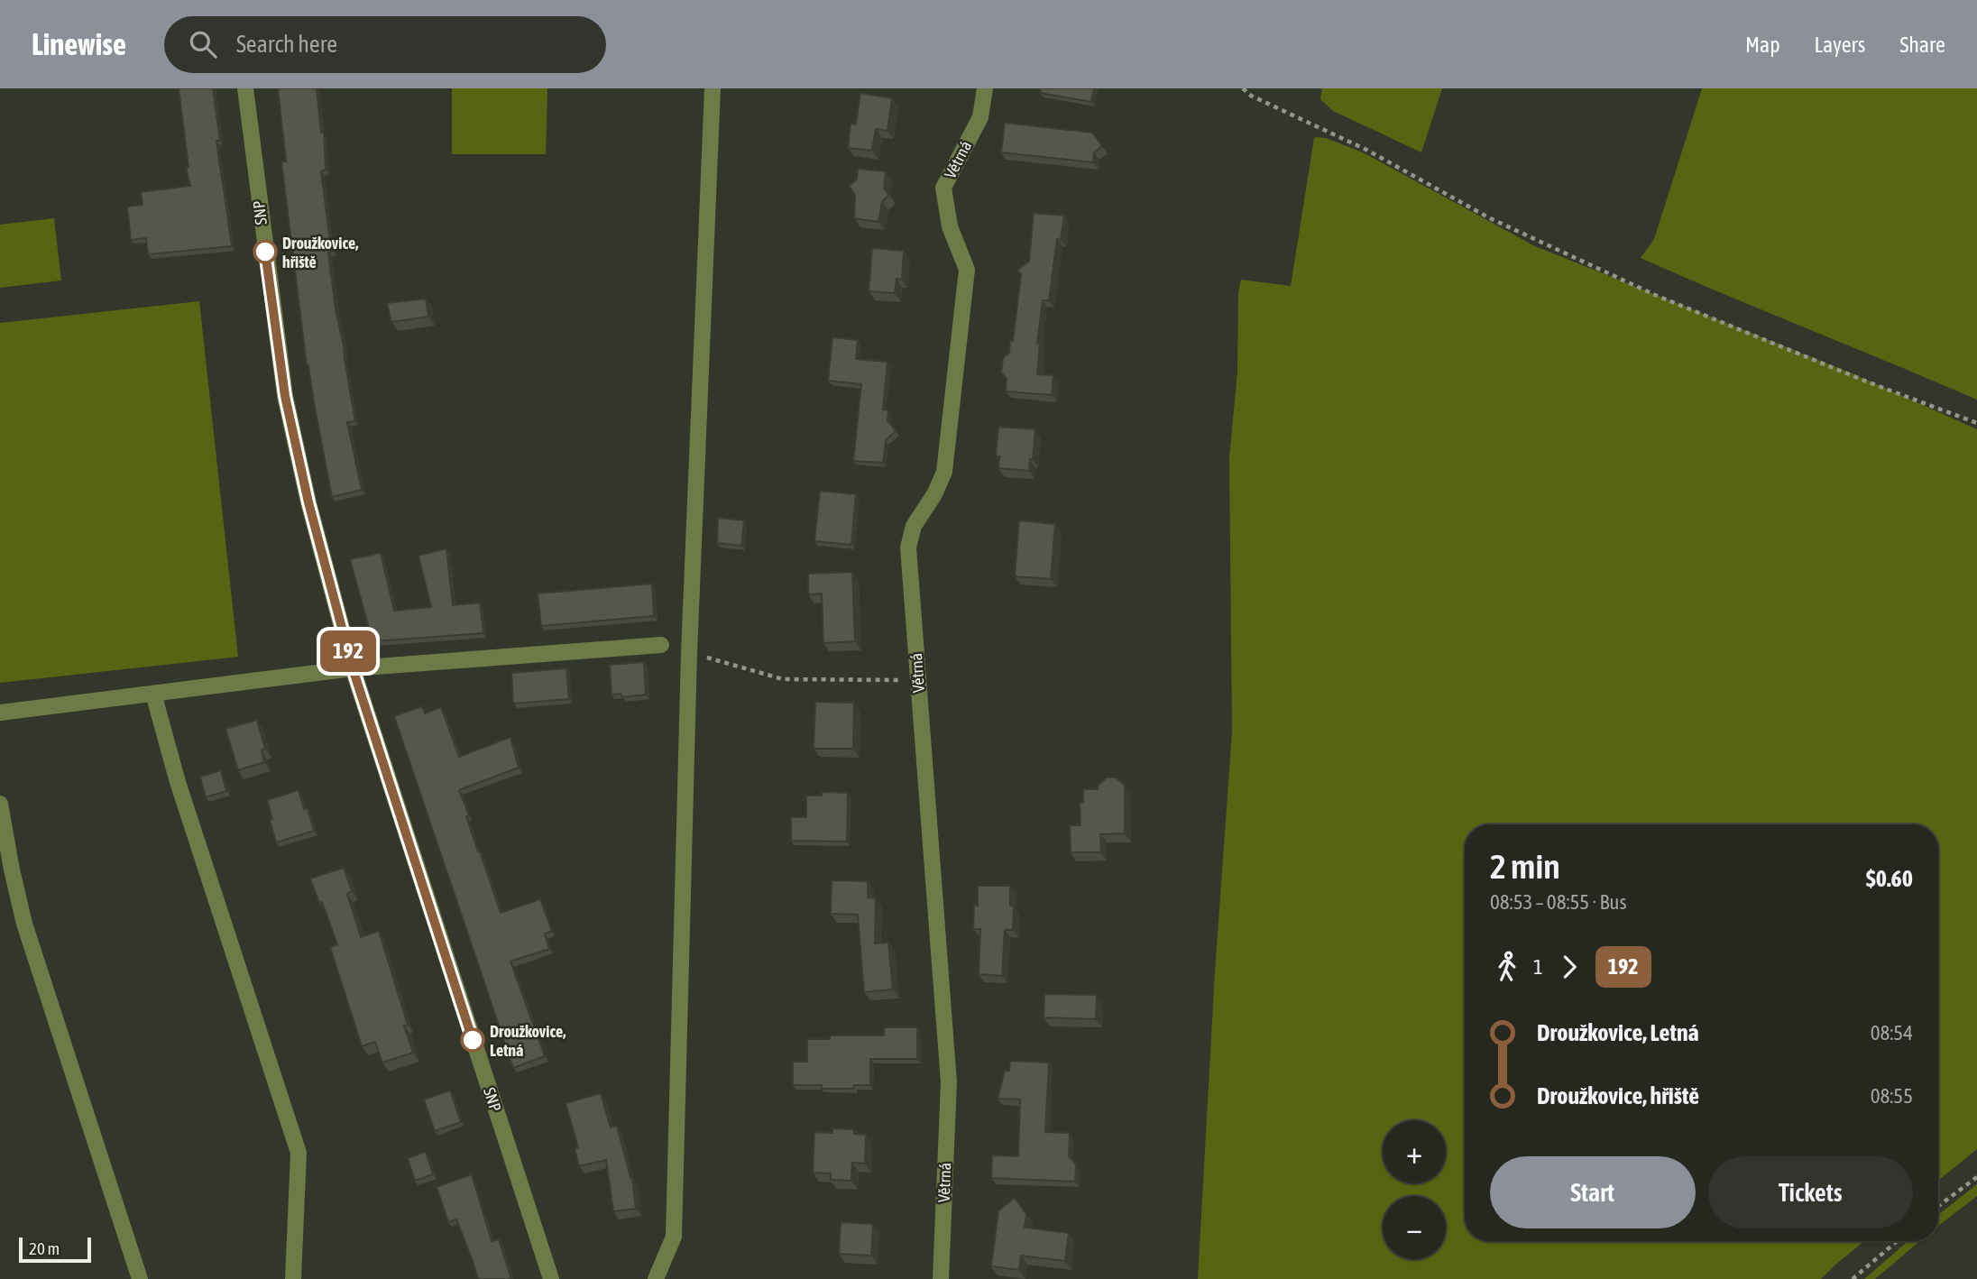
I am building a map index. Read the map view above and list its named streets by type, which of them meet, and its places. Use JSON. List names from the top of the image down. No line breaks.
{"streets":{"street":["Větrná","SNP"]},"places":["Droužkovice, hřiště","Droužkovice, Letná"],"lines":["bus line 192"],"scale_bar":"20 m","page":{"header":"Linewise","search":"Search here","nav":["Map","Layers","Share"],"on_map":"192","heading":["2 min","08:53 – 08:55 · Bus","$0.60"],"legs":["1","192"],"list":[{"name":"Droužkovice, Letná","value":"08:54"},{"name":"Droužkovice, hřiště","value":"08:55"}],"map_buttons":["+","−"],"buttons":["Start","Tickets"],"scale":"20 m"}}
